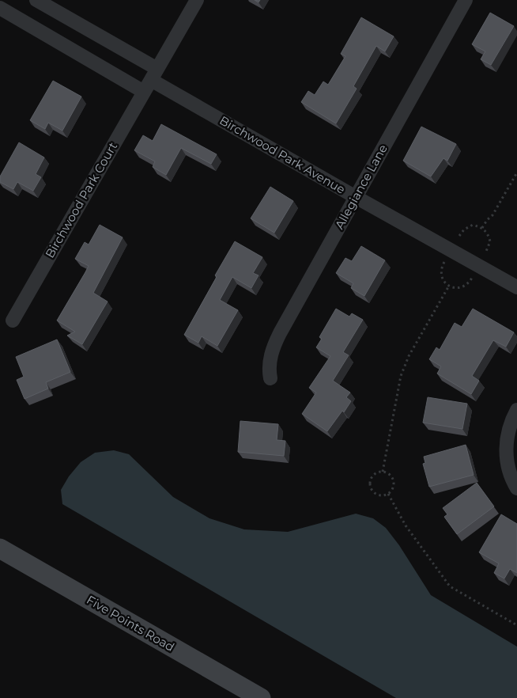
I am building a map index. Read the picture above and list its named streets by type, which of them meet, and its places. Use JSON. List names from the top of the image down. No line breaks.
{"streets":{"street":["Birchwood Park Avenue","Allegiance Lane","Birchwood Park Court","Five Points Road"]},"crossings":[["Birchwood Park Avenue","Allegiance Lane"],["Birchwood Park Avenue","Birchwood Park Court"]]}
